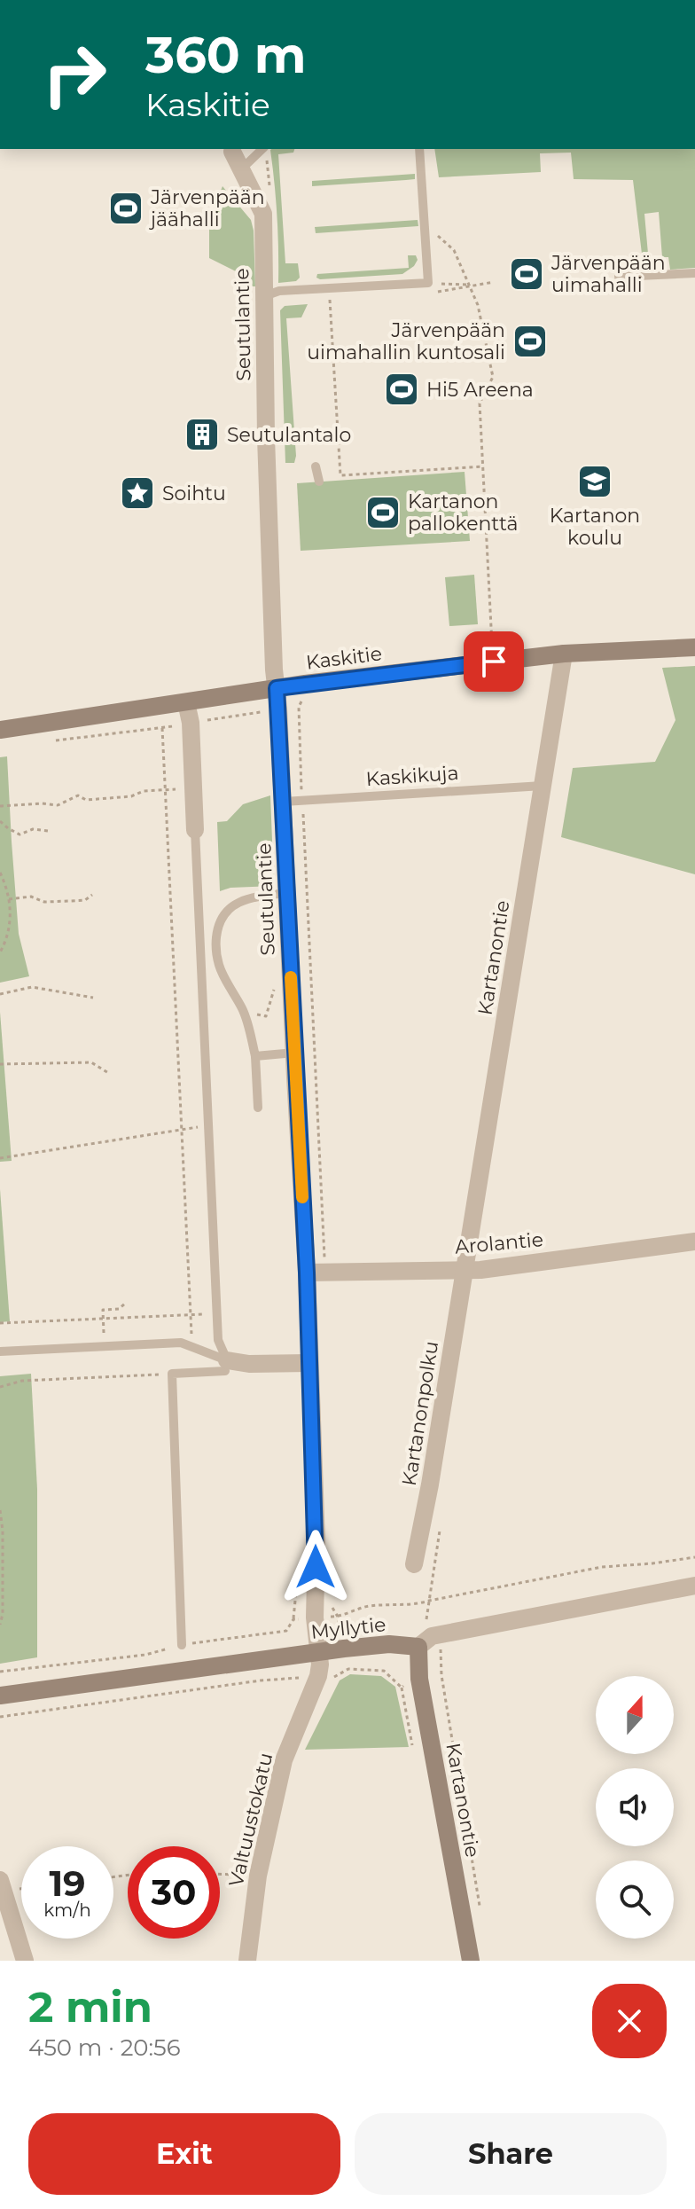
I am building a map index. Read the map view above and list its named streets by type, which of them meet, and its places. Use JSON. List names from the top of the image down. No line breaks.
{"streets":{"street":["Seutulantie","Kaskitie","Kartanontie","Arolantie","Kartanonpolku","Myllytie","Valtuustokatu"],"lane":["Kaskikuja"]},"crossings":[["Seutulantie","Kaskitie"],["Seutulantie","Kaskikuja"],["Seutulantie","Arolantie"],["Seutulantie","Myllytie"],["Seutulantie","Valtuustokatu"],["Kaskitie","Kartanontie"],["Kaskikuja","Kartanontie"],["Kartanontie","Arolantie"],["Kartanontie","Kartanonpolku"],["Kartanontie","Myllytie"],["Arolantie","Kartanonpolku"],["Myllytie","Valtuustokatu"]],"places":{"sports":["Järvenpään jäähalli","Järvenpään uimahalli","Järvenpään uimahallin kuntosali","Hi5 Areena","Kartanon pallokenttä"],"building":["Seutulantalo"],"school or university":["Kartanon koulu"],"place":["Soihtu"]},"north":"top","page":{"turn":["360 m","Kaskitie"],"speed":"19 km/h","limit":"30","heading":["2 min","450 m · 20:56"],"buttons":["Exit","Share"]}}
